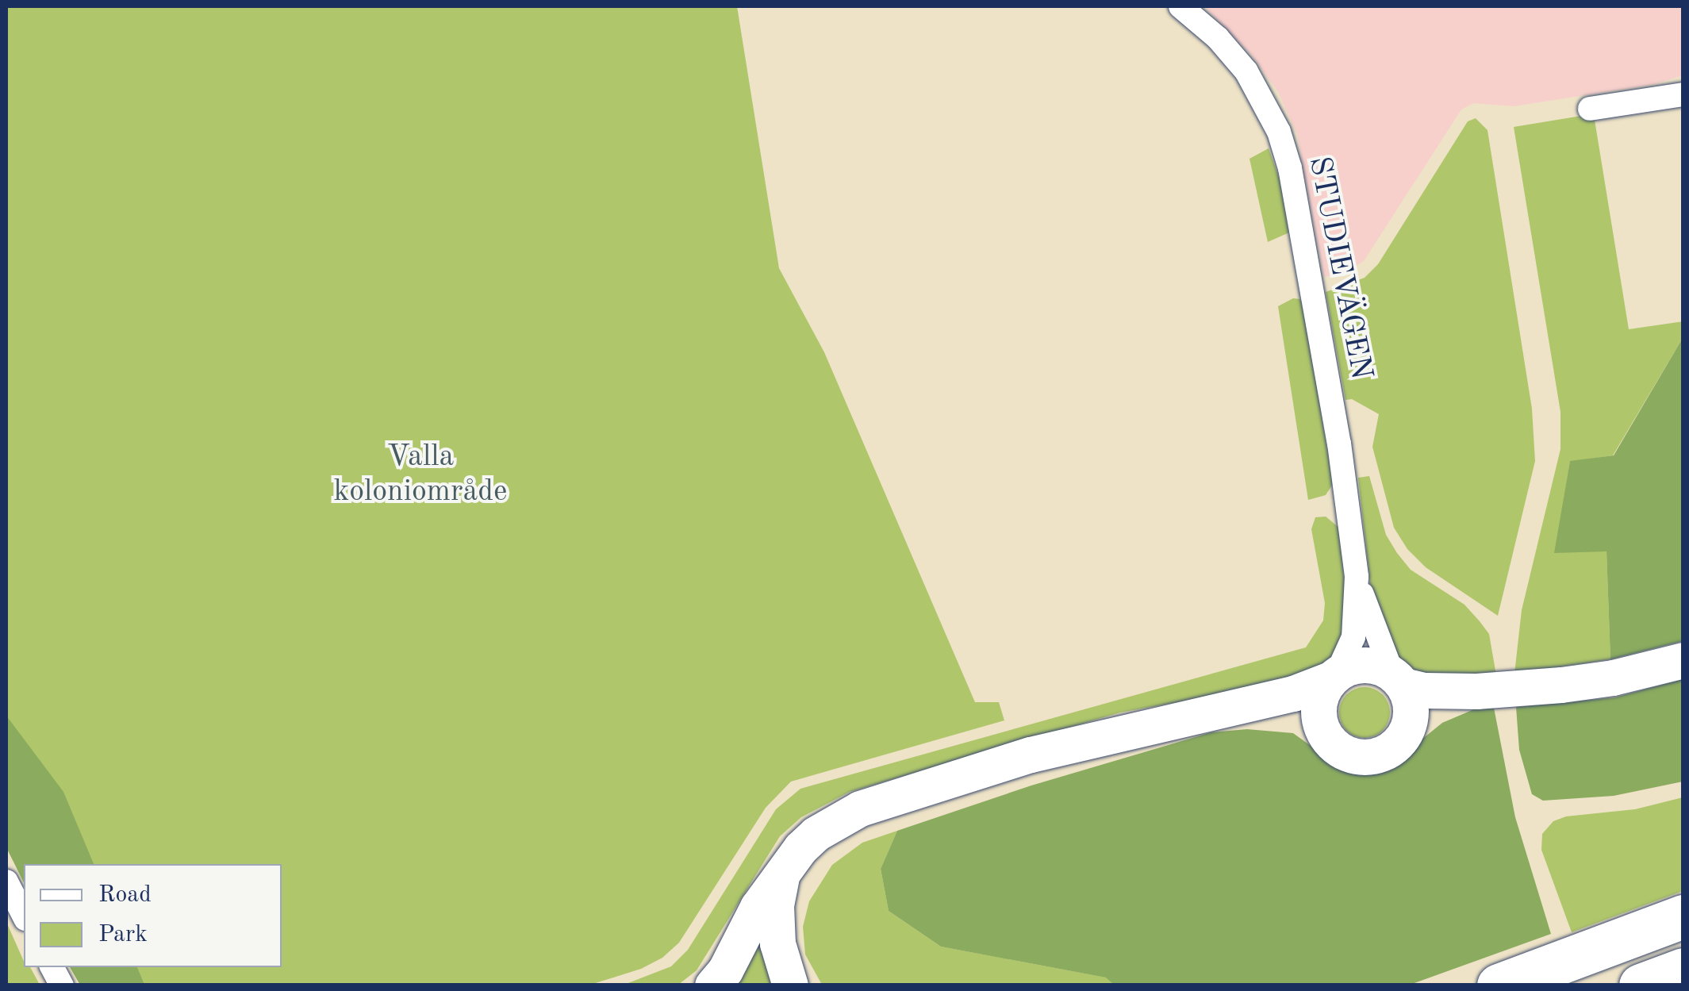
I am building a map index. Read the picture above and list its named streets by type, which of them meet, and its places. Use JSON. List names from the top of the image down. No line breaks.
{"streets":{"street":["STUDIEVÄGEN"]},"parks":["Valla koloniområde"],"legend":["Road","Park"]}
